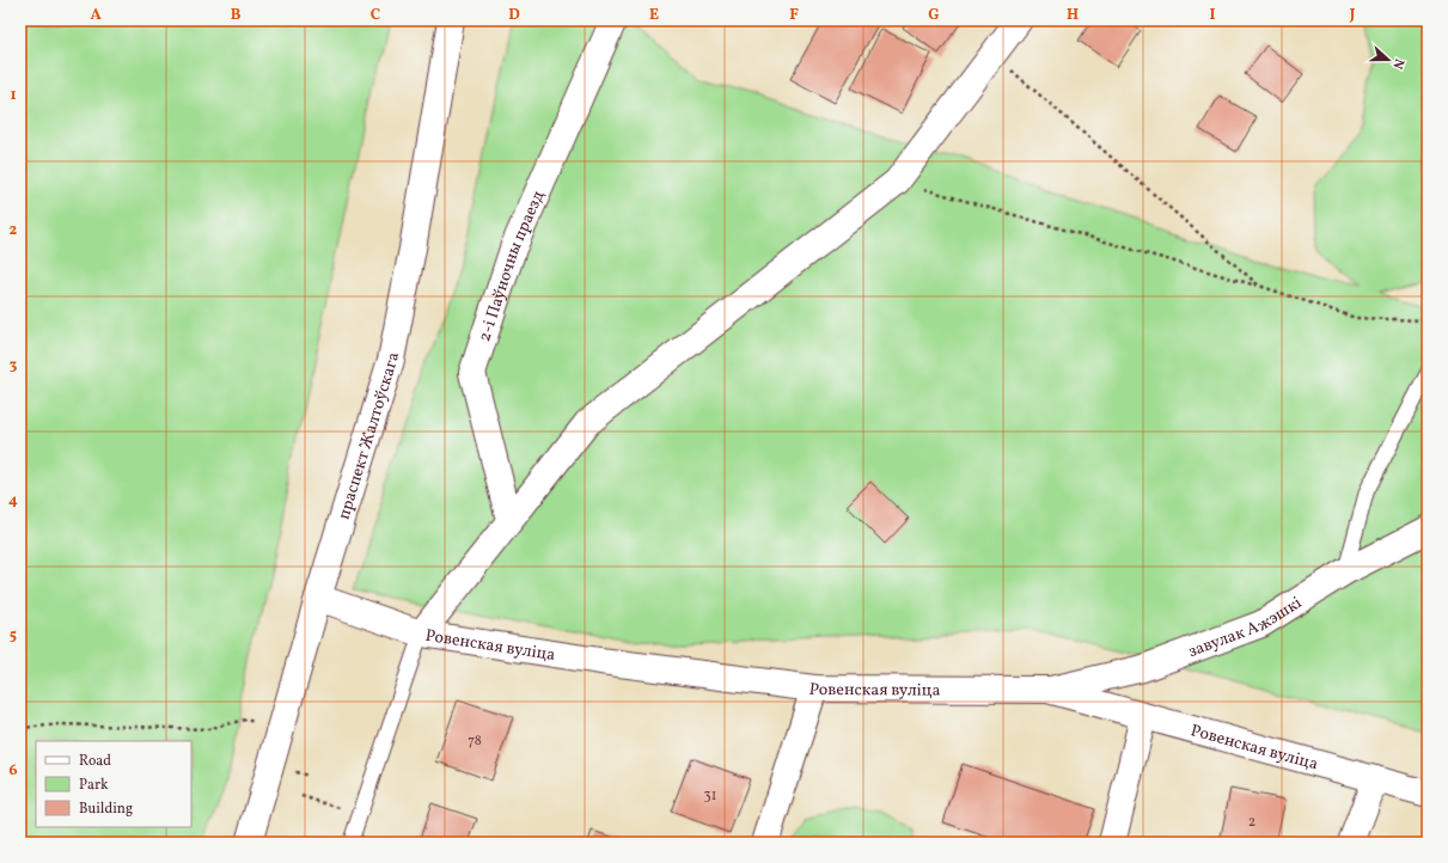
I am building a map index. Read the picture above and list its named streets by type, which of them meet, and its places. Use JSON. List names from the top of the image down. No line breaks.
{"streets":{"street":["2-і Паўночны праезд","праспект Жалтоўскага","завулак Ажэшкі","Ровенская вуліца"]},"crossings":[["праспект Жалтоўскага","Ровенская вуліца"],["завулак Ажэшкі","Ровенская вуліца"]],"house_numbers":["78","31","2"],"legend":["Road","Park","Building"],"north":"right","grid":{"columns":["A","B","C","D","E","F","G","H","I","J"],"rows":["1","2","3","4","5","6"]}}
